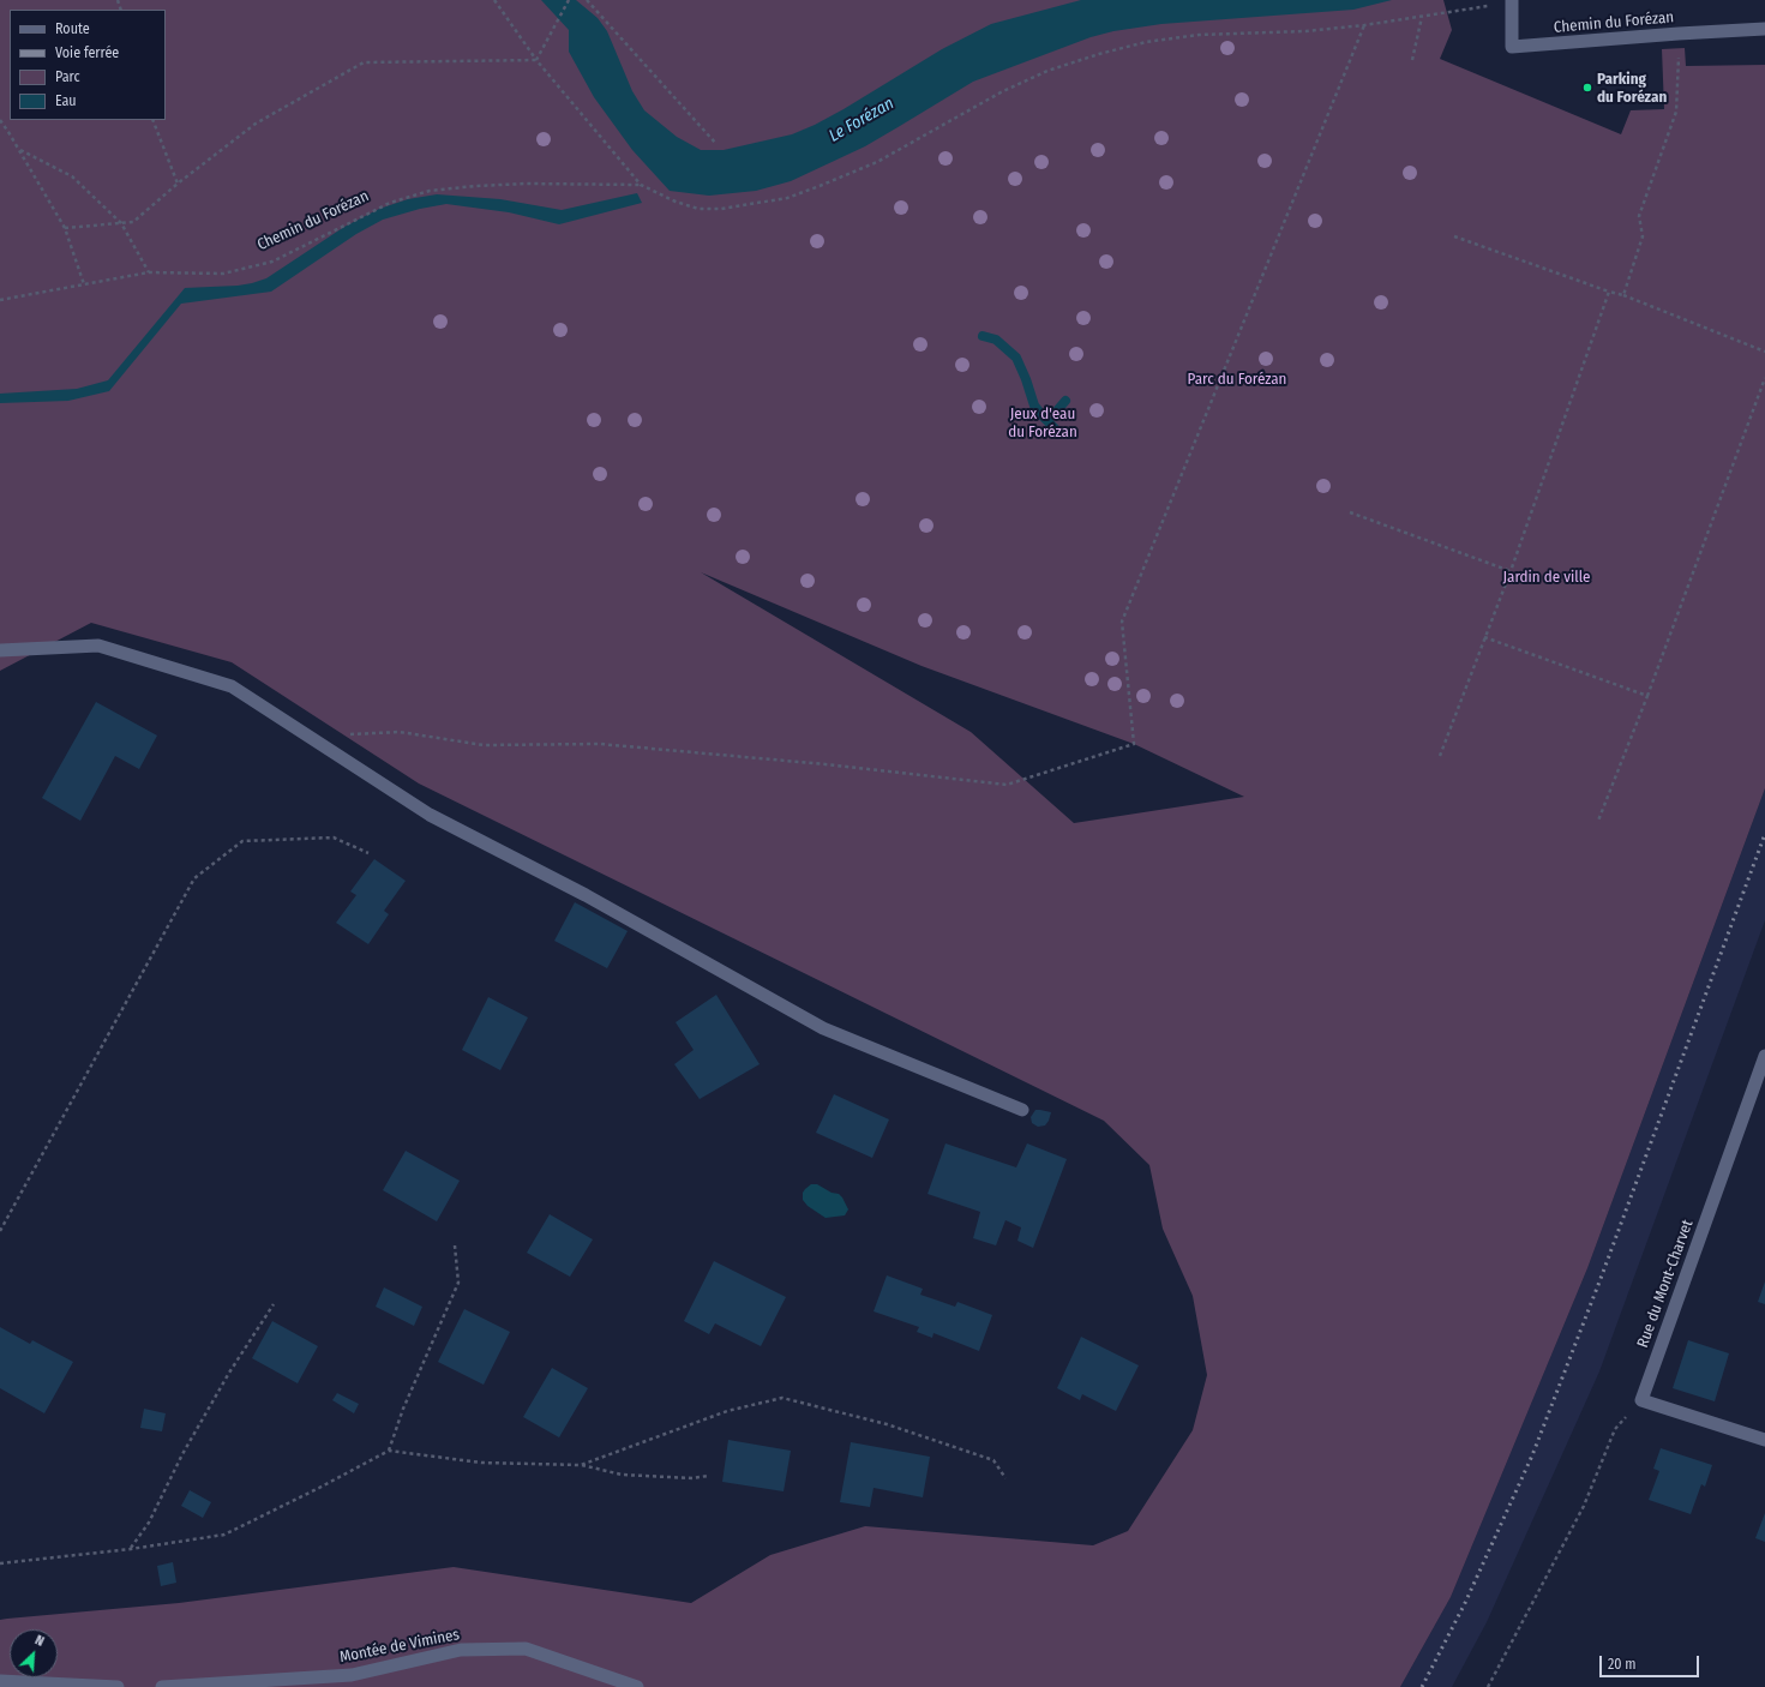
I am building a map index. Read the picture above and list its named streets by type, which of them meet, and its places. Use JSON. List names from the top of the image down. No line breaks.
{"streets":{"street":["Chemin du Forézan","Rue du Mont-Charvet","Montée de Vimines"]},"water":["Le Forézan"],"parks":["Parc du Forézan","Jeux d'eau du Forézan","Jardin de ville"],"places":["Parking du Forézan"],"legend":["Route","Voie ferrée","Parc","Eau"],"scale_bar":"20 m","north":"top right"}
